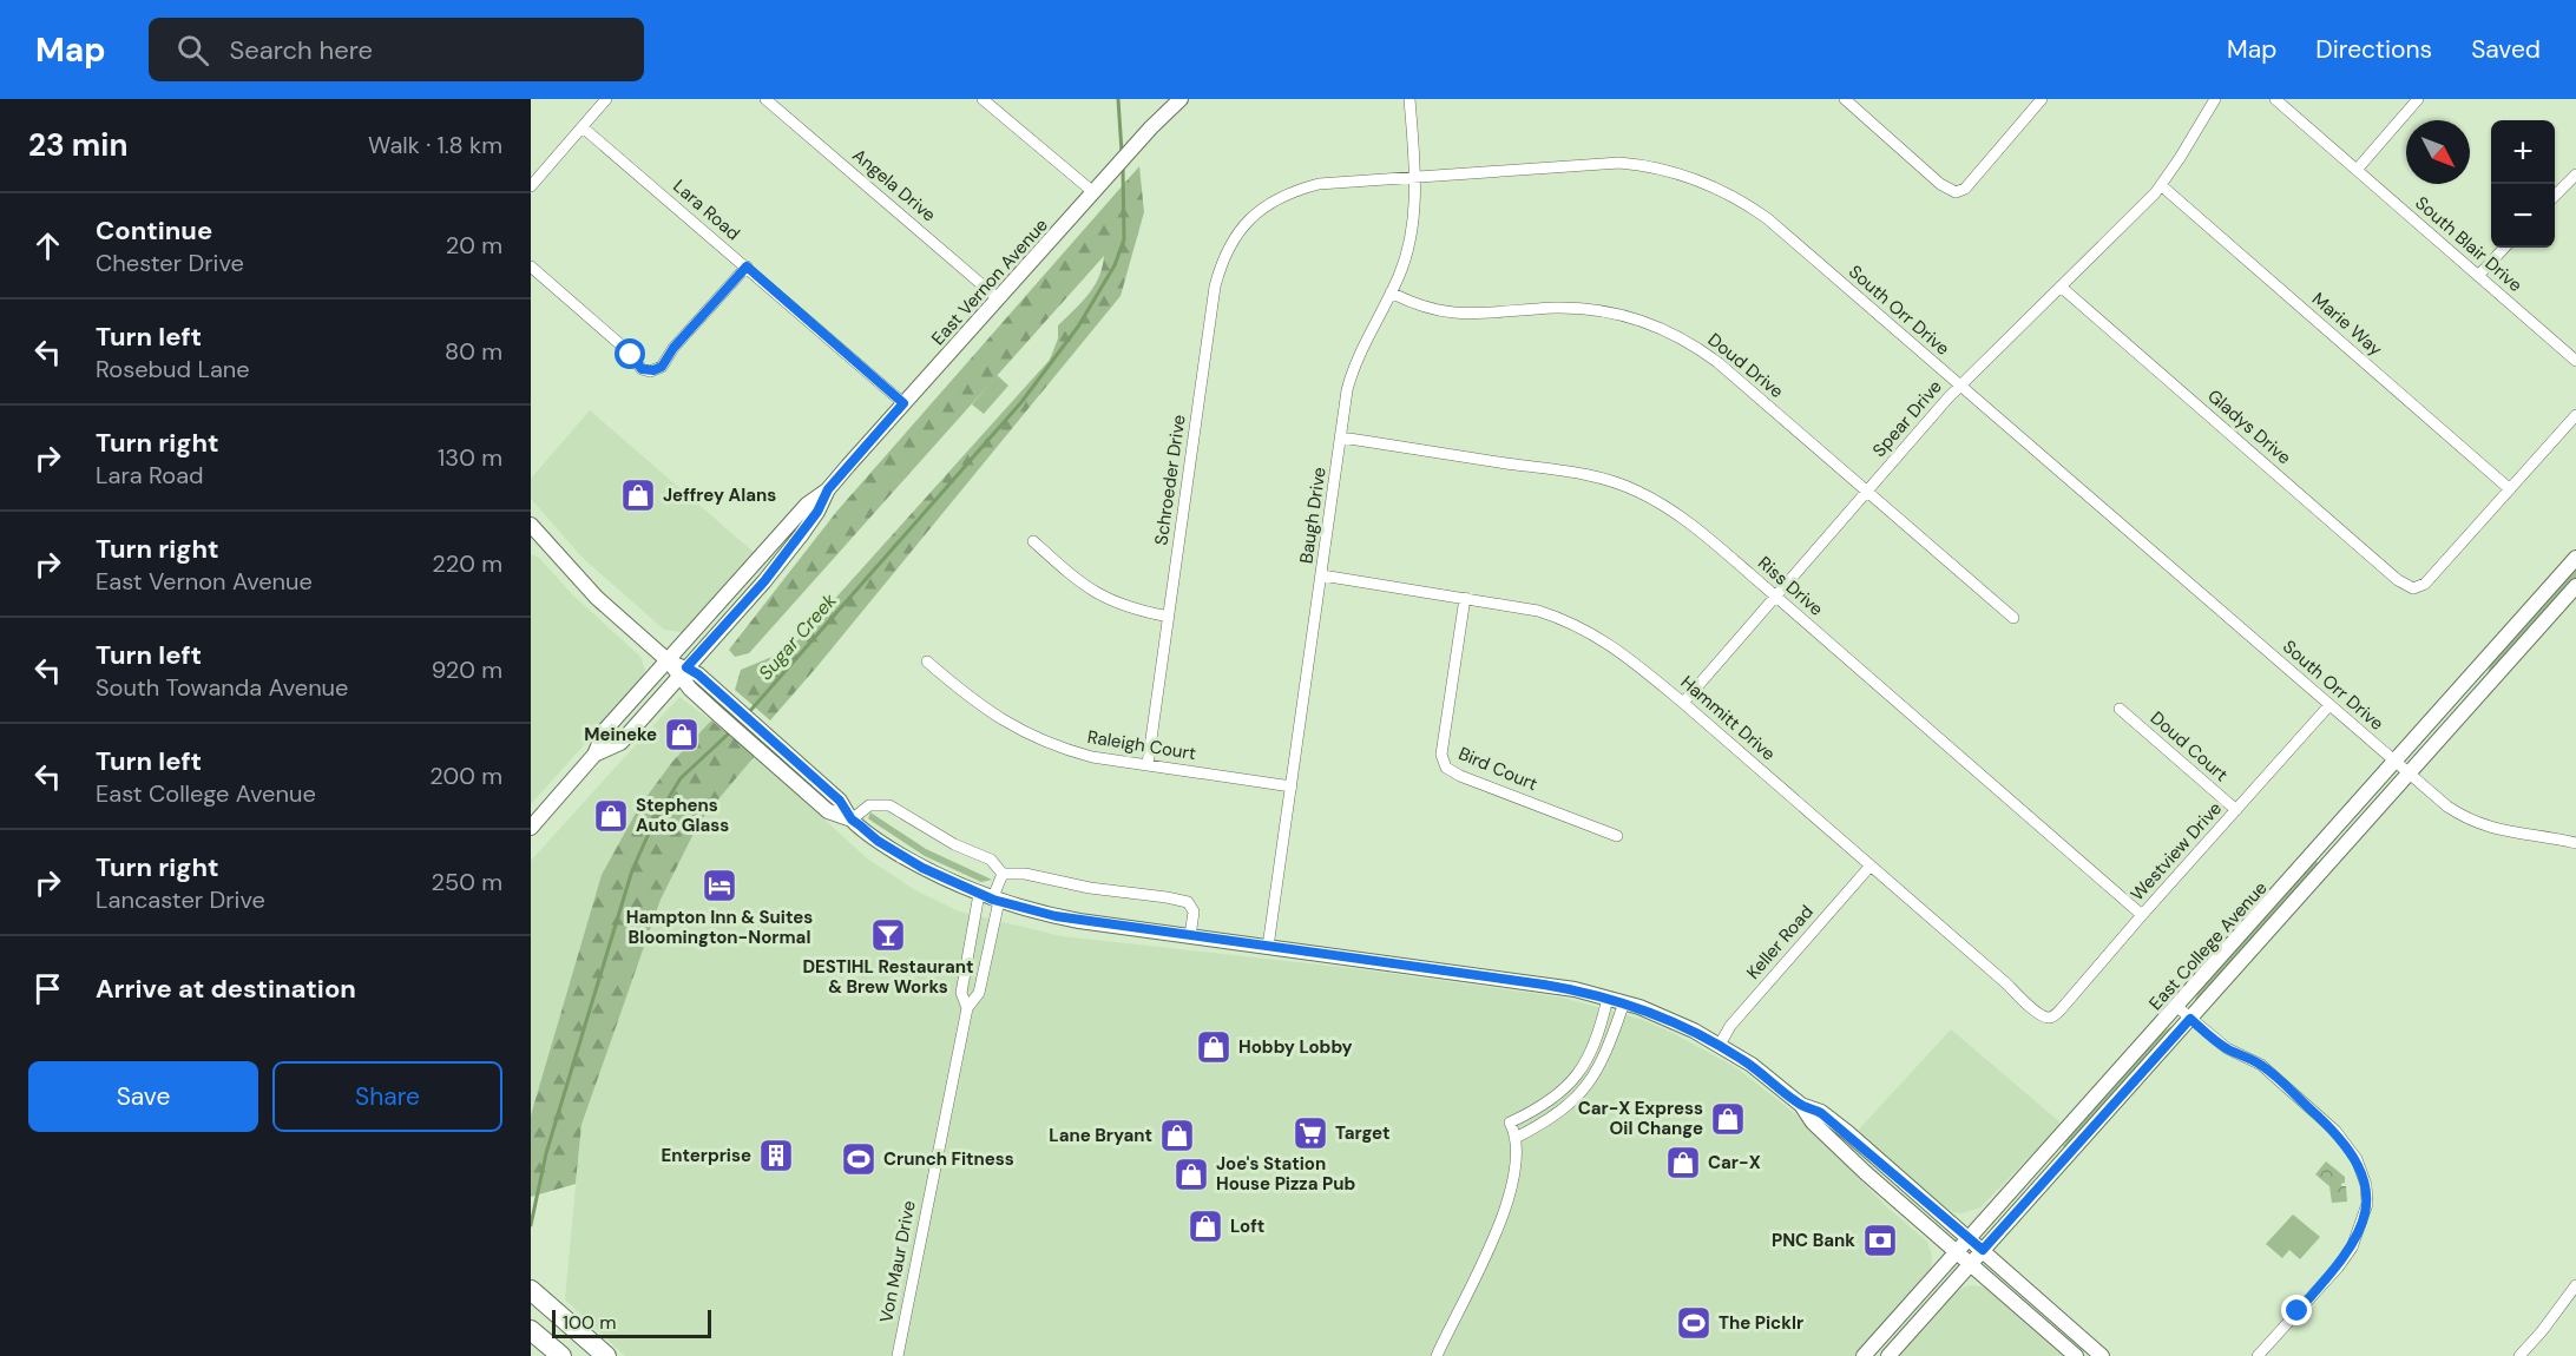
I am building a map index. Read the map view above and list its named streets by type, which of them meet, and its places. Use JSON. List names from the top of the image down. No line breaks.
{"streets":{"main road":["East Vernon Avenue","East College Avenue"],"street":["Angela Drive","Lara Road","South Blair Drive","South Orr Drive","Marie Way","Doud Drive","Spear Drive","Gladys Drive","Schroeder Drive","Baugh Drive","Riss Drive","Hammitt Drive","Raleigh Court","Doud Court","Bird Court","Westview Drive","Keller Road","Von Maur Drive"]},"crossings":[["Angela Drive","East Vernon Avenue"],["Lara Road","East Vernon Avenue"],["South Orr Drive","Spear Drive"],["South Orr Drive","Schroeder Drive"],["South Orr Drive","Baugh Drive"],["South Orr Drive","Westview Drive"],["South Orr Drive","East College Avenue"],["Marie Way","Spear Drive"],["Marie Way","Gladys Drive"],["Doud Drive","Spear Drive"],["Doud Drive","Baugh Drive"],["Spear Drive","Gladys Drive"],["Spear Drive","Riss Drive"],["Spear Drive","Hammitt Drive"],["Schroeder Drive","Raleigh Court"],["Baugh Drive","Riss Drive"],["Baugh Drive","Hammitt Drive"],["Baugh Drive","Raleigh Court"],["Riss Drive","Westview Drive"],["Hammitt Drive","Bird Court"],["Hammitt Drive","Westview Drive"],["Hammitt Drive","Keller Road"],["Doud Court","Westview Drive"]],"water":["Sugar Creek"],"places":{"shop":["Jeffrey Alans","Meineke","Stephens Auto Glass","Hobby Lobby","Car-X Express Oil Change","Lane Bryant","Car-X","Joe's Station House Pizza Pub","Loft"],"hotel":["Hampton Inn & Suites Bloomington-Normal"],"bar":["DESTIHL Restaurant & Brew Works"],"supermarket":["Target"],"building":["Enterprise"],"sports":["Crunch Fitness","The Picklr"],"bank":["PNC Bank"]},"scale_bar":"100 m","north":"bottom right","page":{"header":"Map","search":"Search here","nav":["Map","Directions","Saved"],"heading":["23 min","Walk · 1.8 km"],"map_buttons":["+","−"],"list":[["Continue","Chester Drive","20 m"],["Turn left","Rosebud Lane","80 m"],["Turn right","Lara Road","130 m"],["Turn right","East Vernon Avenue","220 m"],["Turn left","South Towanda Avenue","920 m"],["Turn left","East College Avenue","200 m"],["Turn right","Lancaster Drive","250 m"],"Arrive at destination"],"buttons":["Save","Share"],"scale":"100 m"}}
